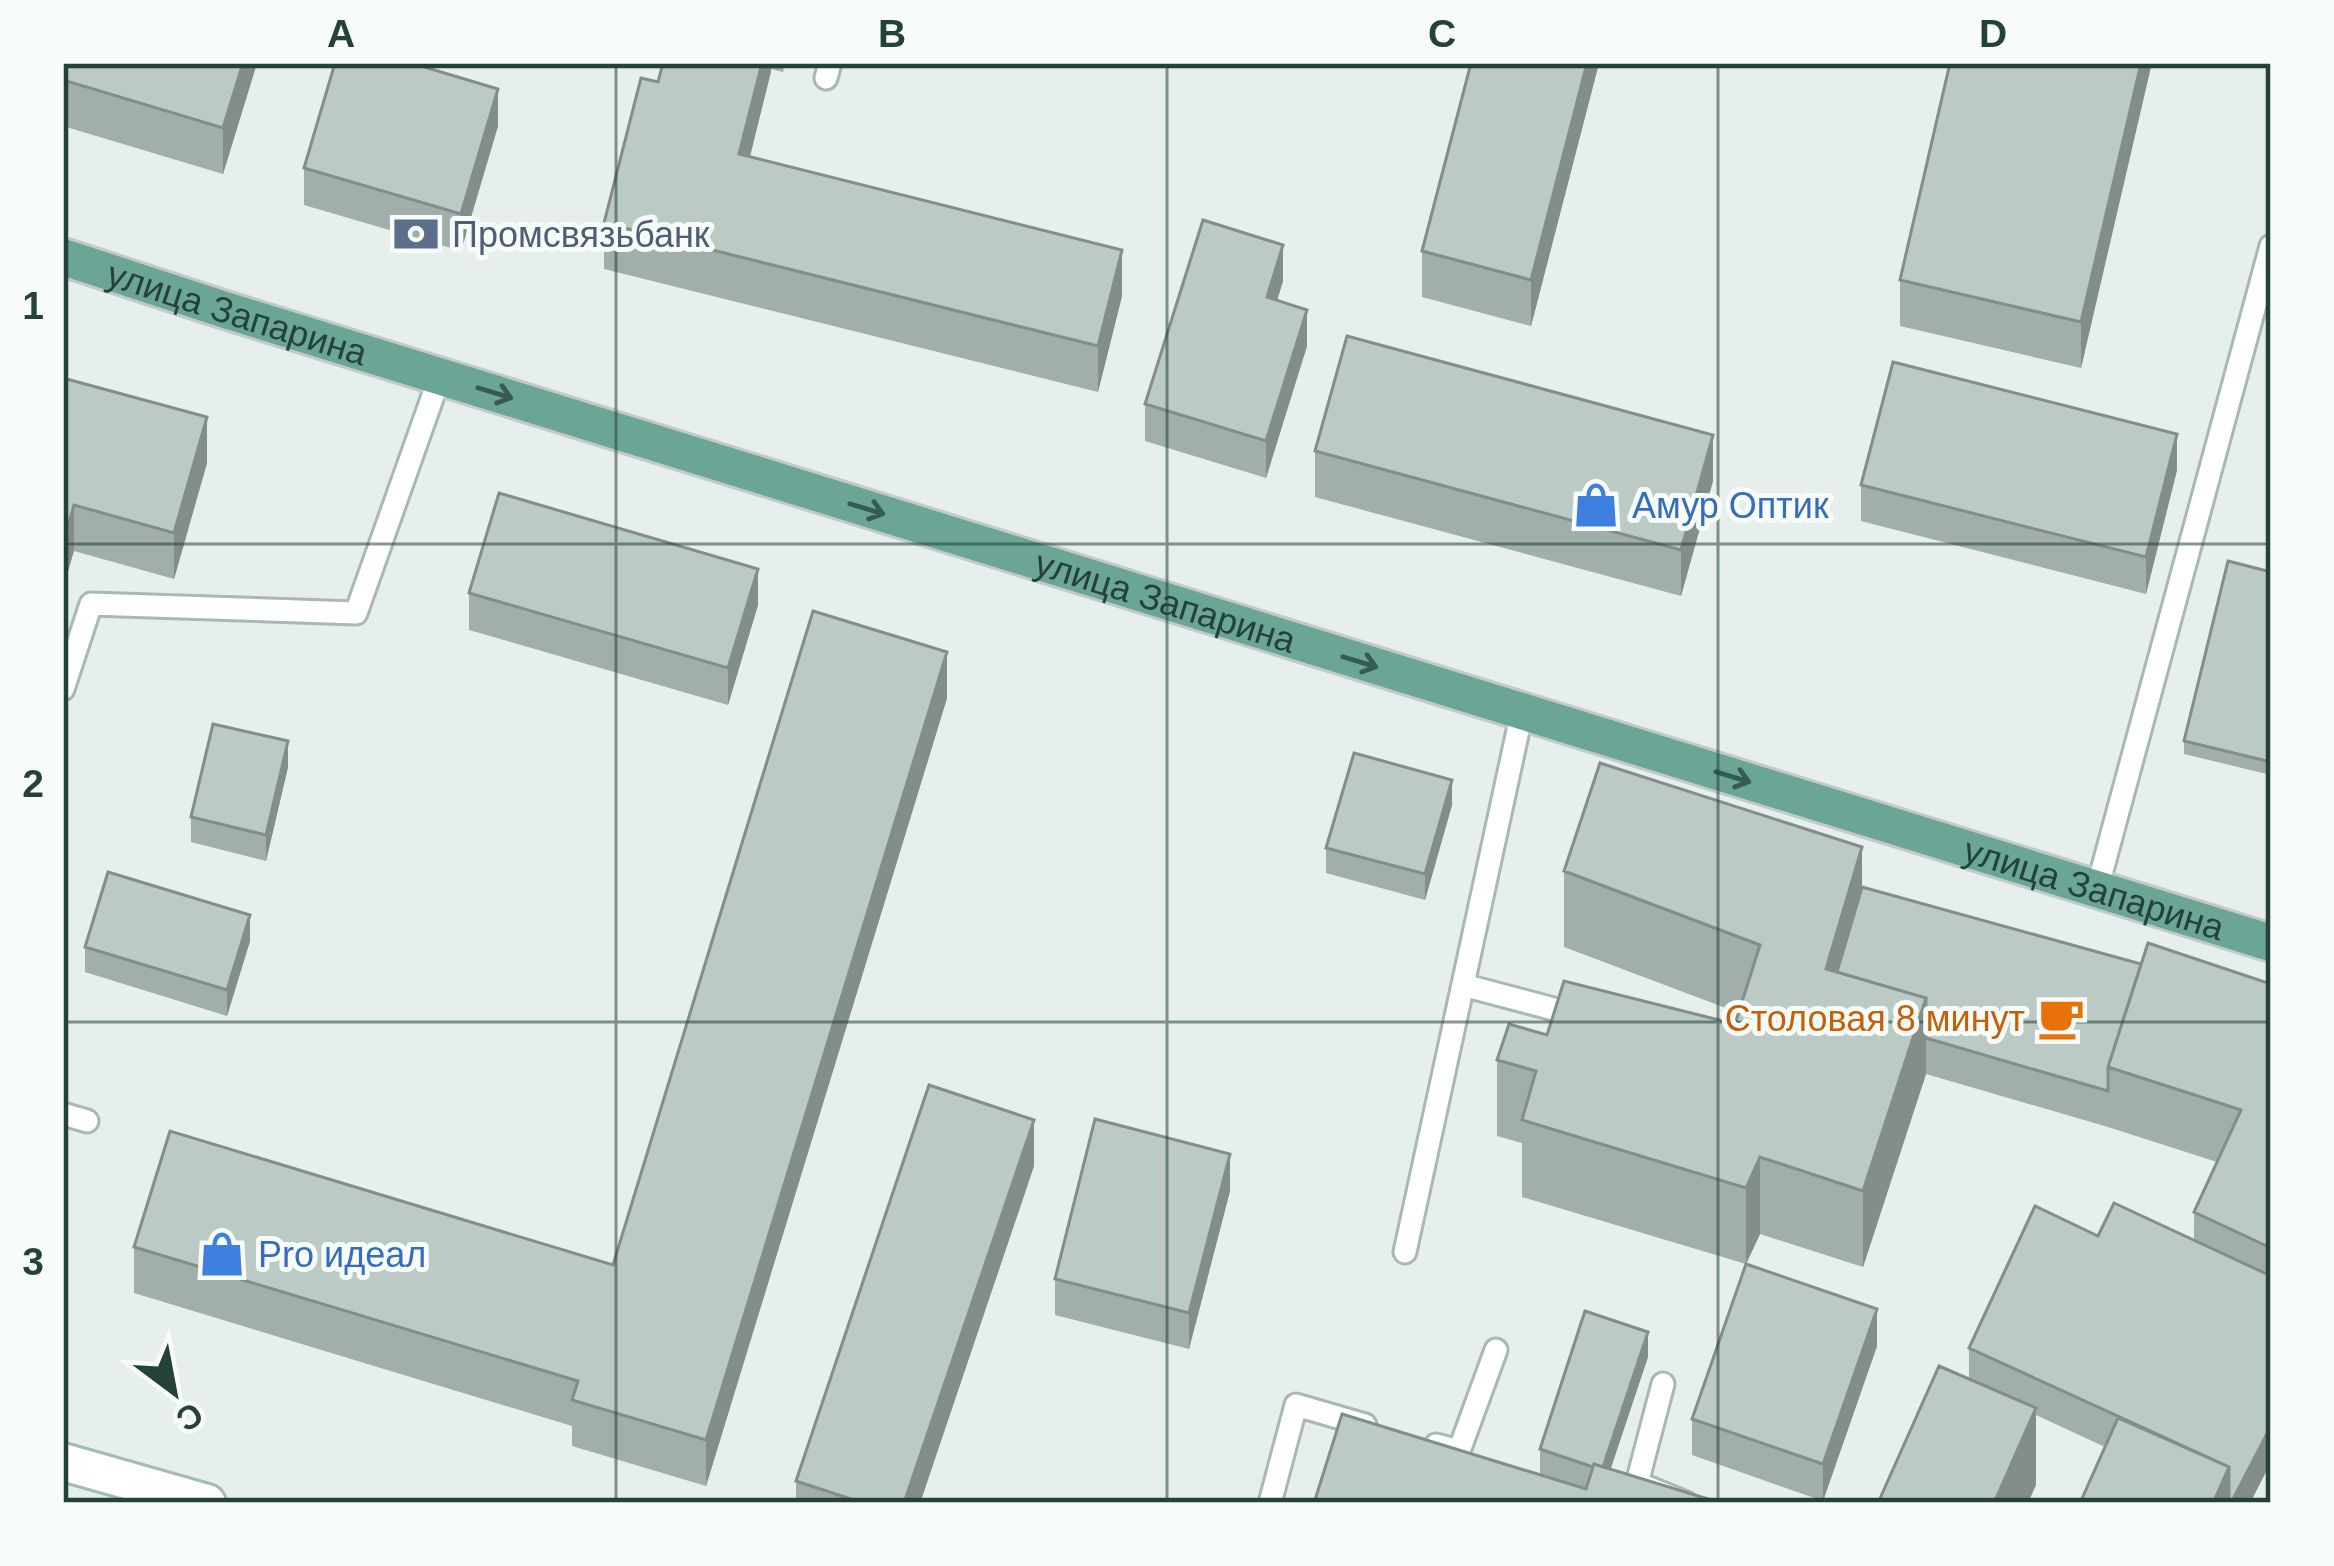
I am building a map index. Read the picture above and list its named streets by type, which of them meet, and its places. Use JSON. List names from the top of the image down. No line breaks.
{"streets":{"main road":["улица Запарина"]},"one_way":["улица Запарина"],"places":{"bank":["Промсвязьбанк"],"shop":["Амур Оптик","Pro идеал"],"cafe":["Столовая 8 минут"]},"north":"bottom right","grid":{"columns":["A","B","C","D"],"rows":["1","2","3"]}}
